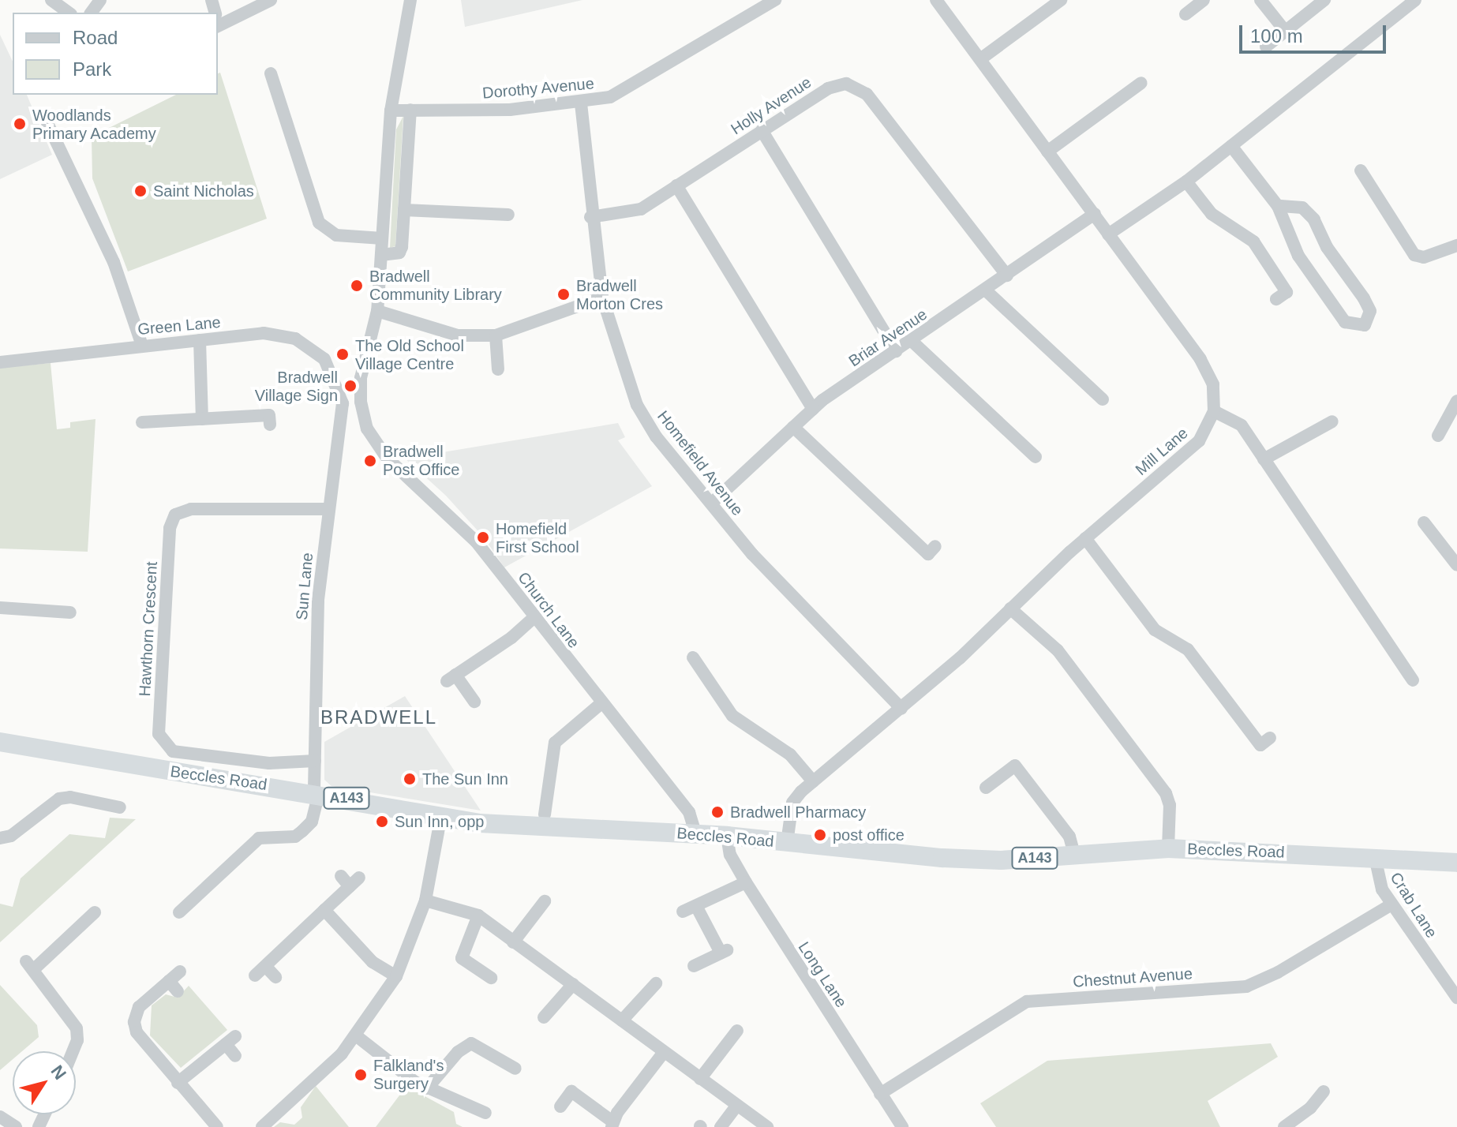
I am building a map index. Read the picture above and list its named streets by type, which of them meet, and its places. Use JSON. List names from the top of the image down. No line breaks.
{"streets":{"highway":["Beccles Road","A143"],"street":["Dorothy Avenue","Holly Avenue","Green Lane","Briar Avenue","Mill Lane","Homefield Avenue","Sun Lane","Church Lane","Hawthorn Crescent","Crab Lane","Long Lane","Chestnut Avenue"]},"crossings":[["Dorothy Avenue","Homefield Avenue"],["Holly Avenue","Briar Avenue"],["Holly Avenue","Homefield Avenue"],["Green Lane","Sun Lane"],["Briar Avenue","Homefield Avenue"],["Mill Lane","Homefield Avenue"],["Mill Lane","Beccles Road"],["Sun Lane","Hawthorn Crescent"],["Sun Lane","Beccles Road"],["Church Lane","Beccles Road"],["Beccles Road","Crab Lane"],["Beccles Road","Long Lane"],["Crab Lane","Chestnut Avenue"],["Long Lane","Chestnut Avenue"]],"districts":["BRADWELL"],"places":["Woodlands Primary Academy","Saint Nicholas","Bradwell Community Library","Bradwell Morton Cres","The Old School Village Centre","Bradwell Village Sign","Bradwell Post Office","Homefield First School","The Sun Inn","Bradwell Pharmacy","Sun Inn, opp","post office","Falkland's Surgery"],"legend":["Road","Park"],"scale_bar":"100 m","north":"top right"}
